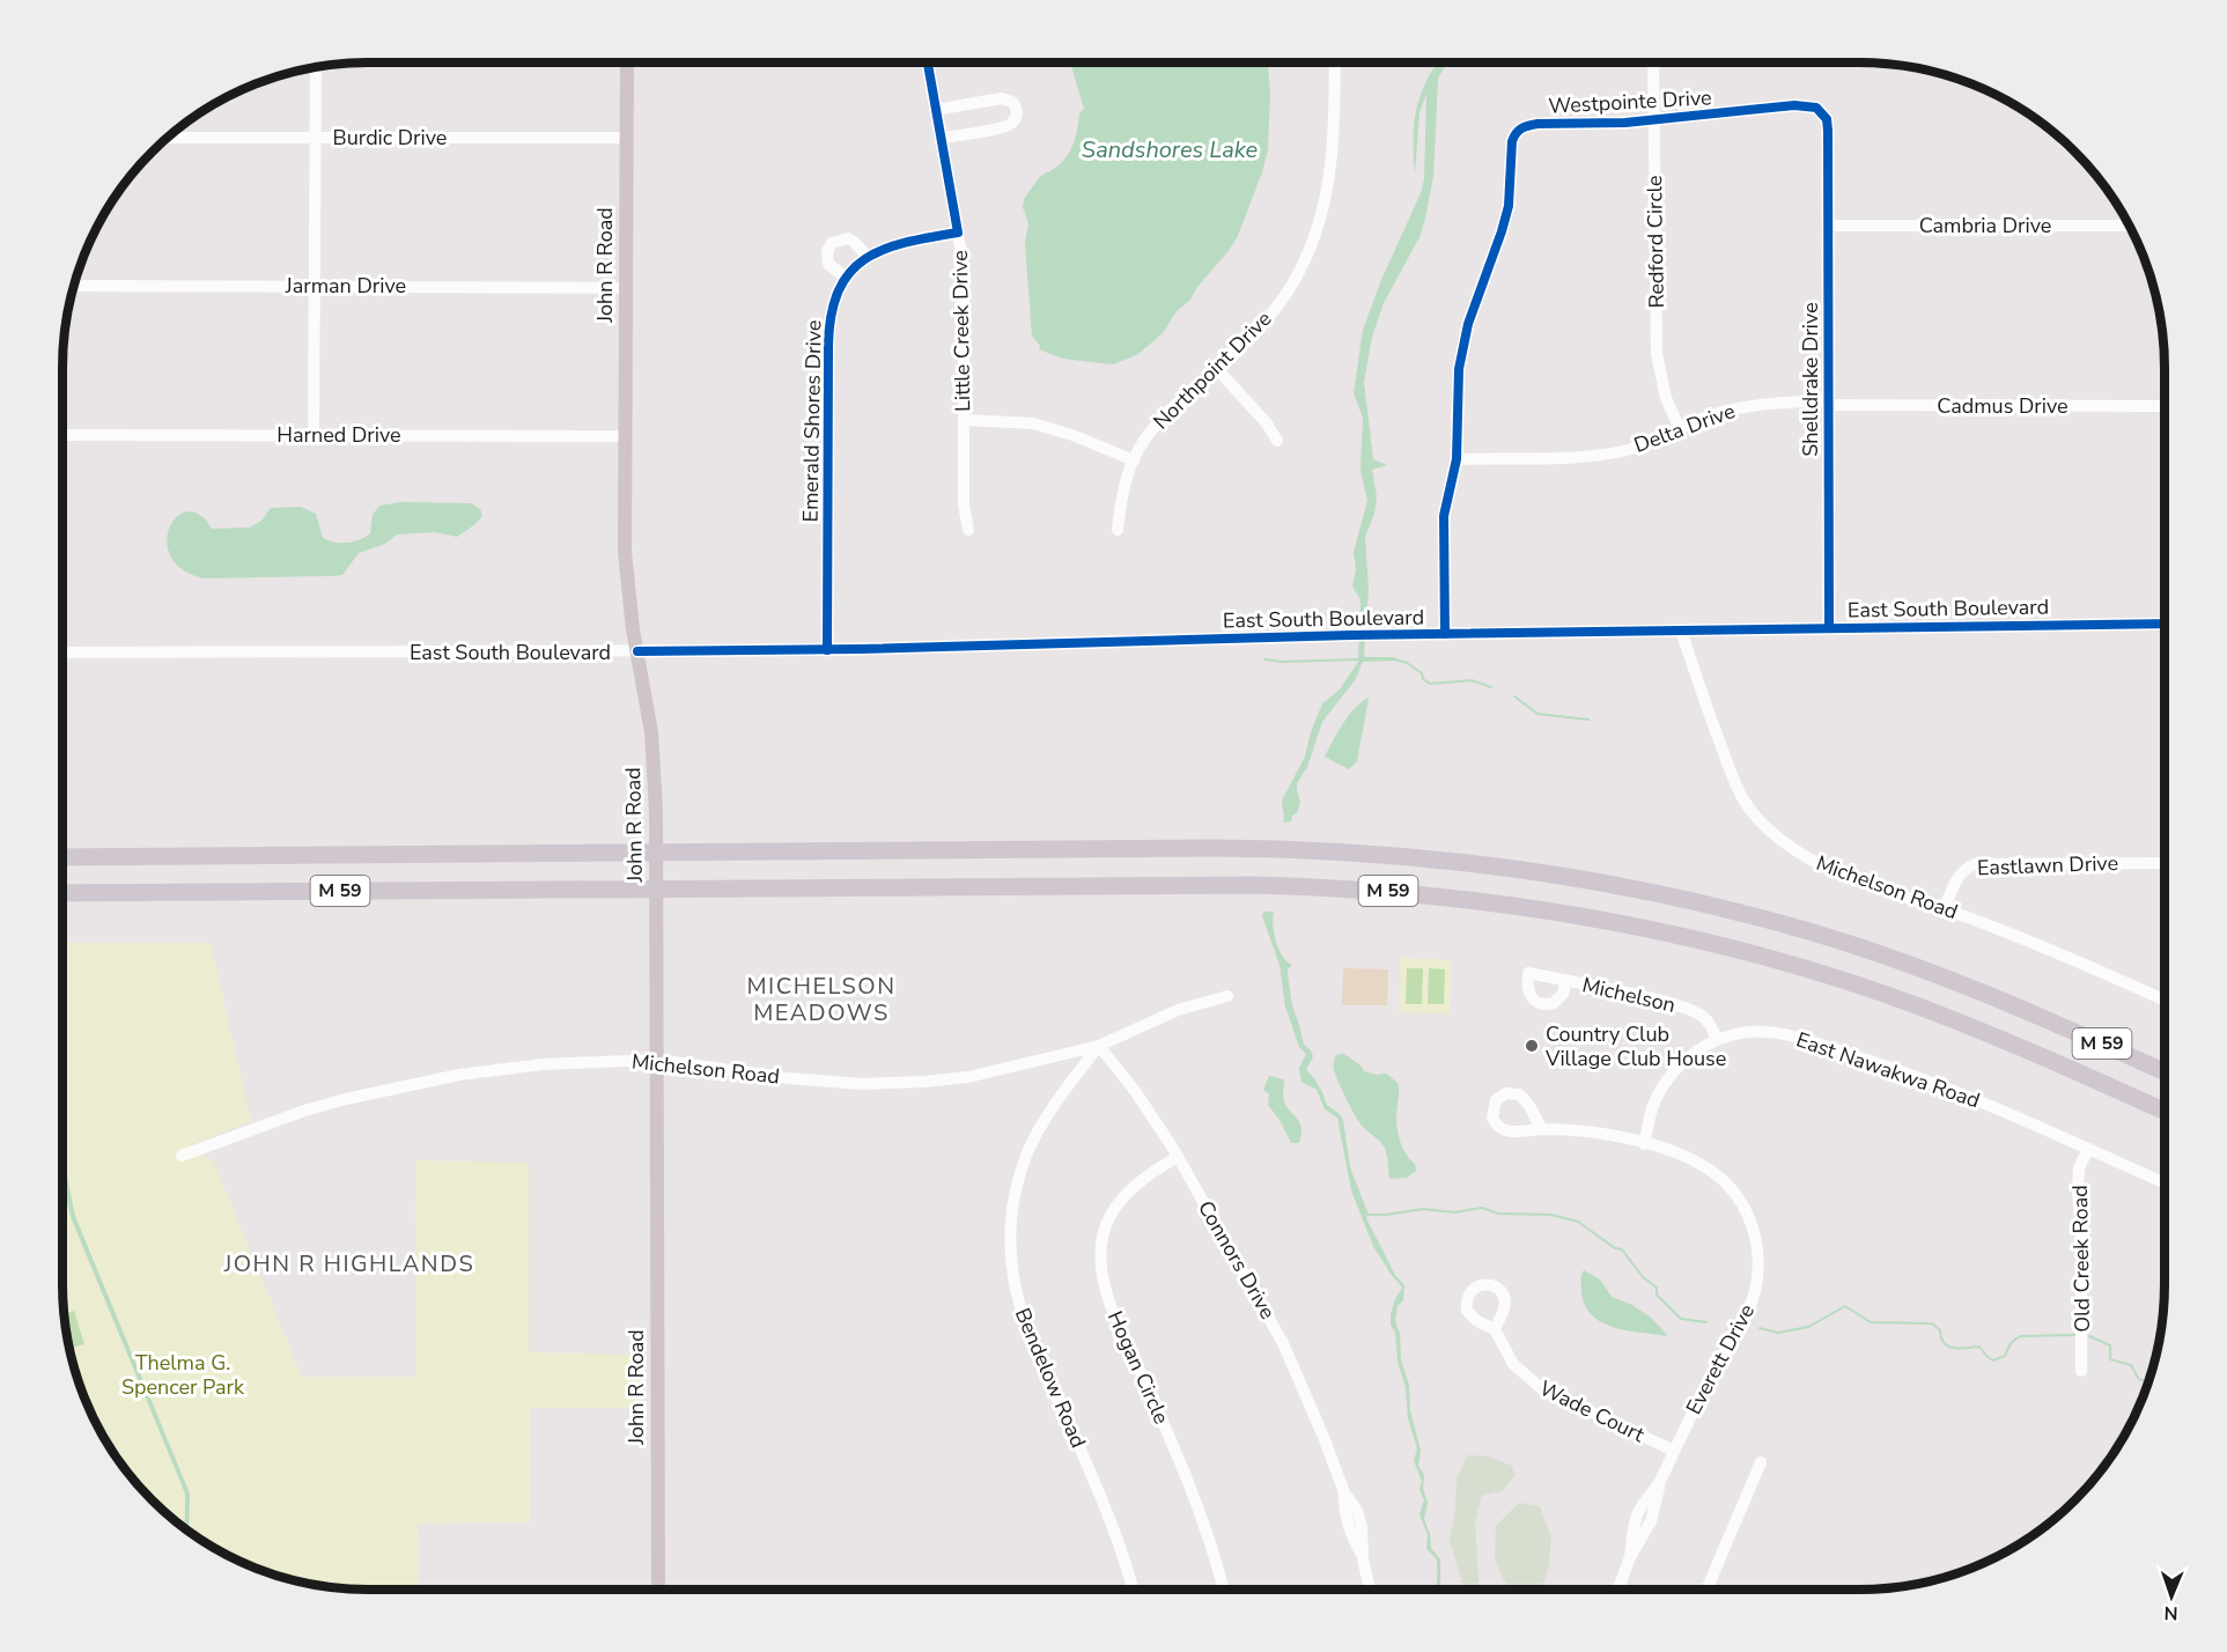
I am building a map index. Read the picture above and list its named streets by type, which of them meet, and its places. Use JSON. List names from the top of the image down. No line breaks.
{"streets":{"highway":["M 59"],"main road":["John R Road"],"street":["Westpointe Drive","Burdic Drive","Cambria Drive","Redford Circle","Jarman Drive","Little Creek Drive","Northpoint Drive","Shelldrake Drive","Cadmus Drive","Emerald Shores Drive","Delta Drive","Harned Drive","East South Boulevard","Eastlawn Drive","Michelson Road","Michelson","East Nawakwa Road","Old Creek Road","Connors Drive","Everett Drive","Hogan Circle","Bendelow Road","Wade Court"]},"crossings":[["Westpointe Drive","Redford Circle"],["Westpointe Drive","Shelldrake Drive"],["Westpointe Drive","Delta Drive"],["Westpointe Drive","East South Boulevard"],["Burdic Drive","John R Road"],["Cambria Drive","Shelldrake Drive"],["Redford Circle","Delta Drive"],["John R Road","Jarman Drive"],["John R Road","Harned Drive"],["John R Road","East South Boulevard"],["John R Road","Michelson Road"],["Little Creek Drive","Emerald Shores Drive"],["Shelldrake Drive","Cadmus Drive"],["Shelldrake Drive","Delta Drive"],["Shelldrake Drive","East South Boulevard"],["Cadmus Drive","Delta Drive"],["Emerald Shores Drive","East South Boulevard"],["East South Boulevard","Michelson Road"],["Eastlawn Drive","Michelson Road"],["Michelson Road","Connors Drive"],["Michelson Road","Bendelow Road"],["Michelson","East Nawakwa Road"],["East Nawakwa Road","Old Creek Road"],["East Nawakwa Road","Everett Drive"],["Connors Drive","Hogan Circle"],["Connors Drive","Bendelow Road"],["Everett Drive","Wade Court"]],"districts":["MICHELSON MEADOWS","JOHN R HIGHLANDS"],"water":["Sandshores Lake"],"parks":["Thelma G. Spencer Park"],"places":["Country Club Village Club House"],"north":"bottom"}
